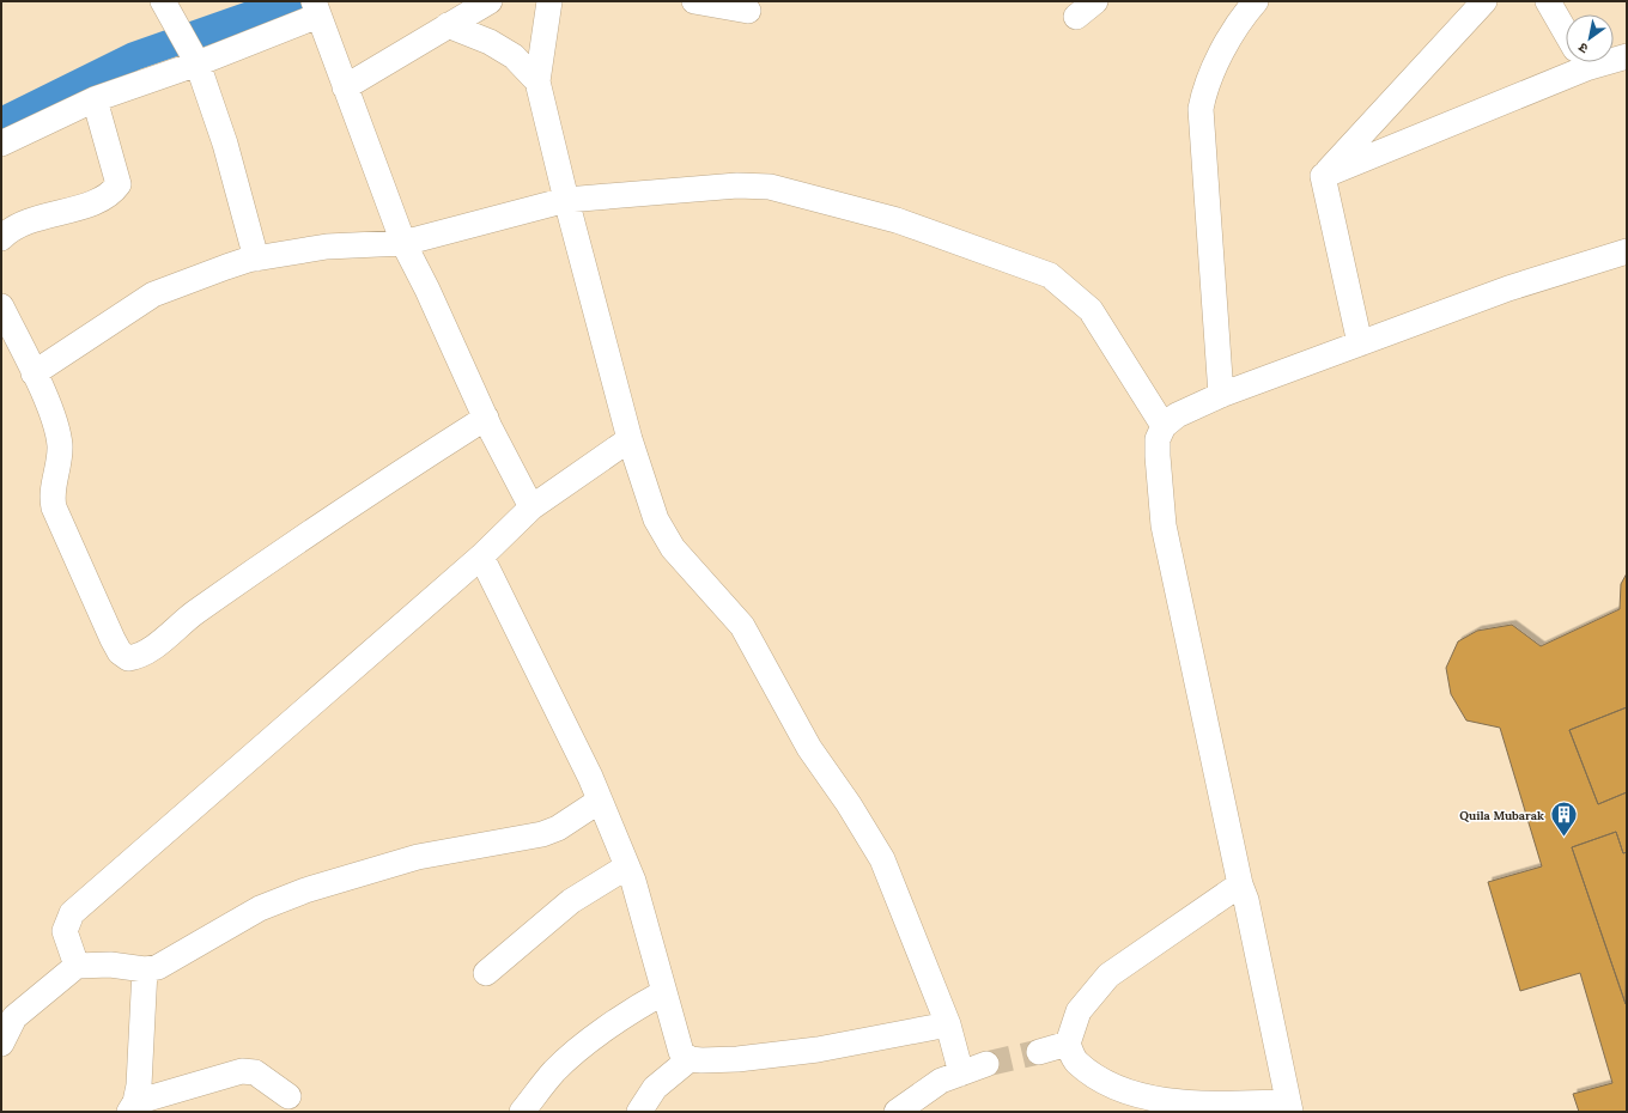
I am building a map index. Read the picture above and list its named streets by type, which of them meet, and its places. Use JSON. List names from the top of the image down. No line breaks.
{"places":{"building":["Quila Mubarak"]},"north":"bottom left"}
